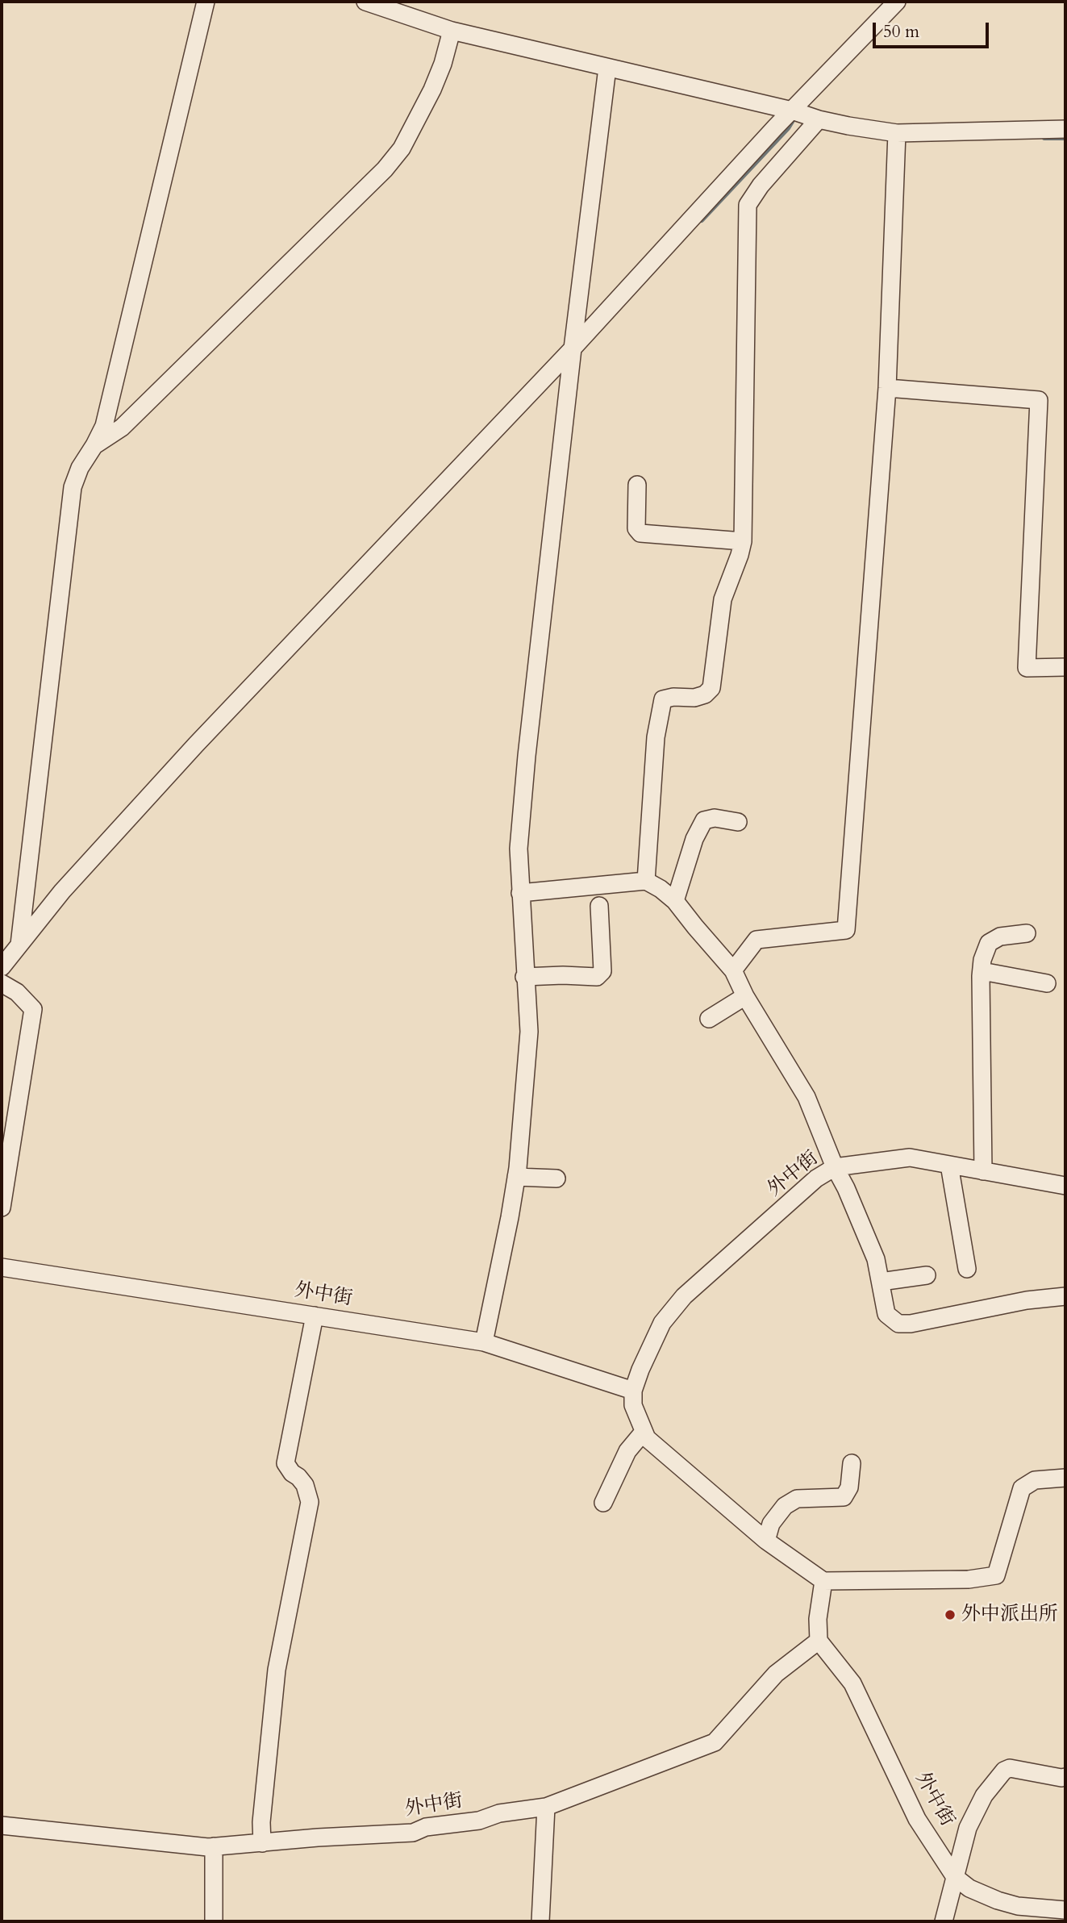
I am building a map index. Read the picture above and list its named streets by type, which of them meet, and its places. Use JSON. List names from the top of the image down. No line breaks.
{"streets":{"street":["外中街"]},"places":["外中派出所"],"scale_bar":"50 m"}
